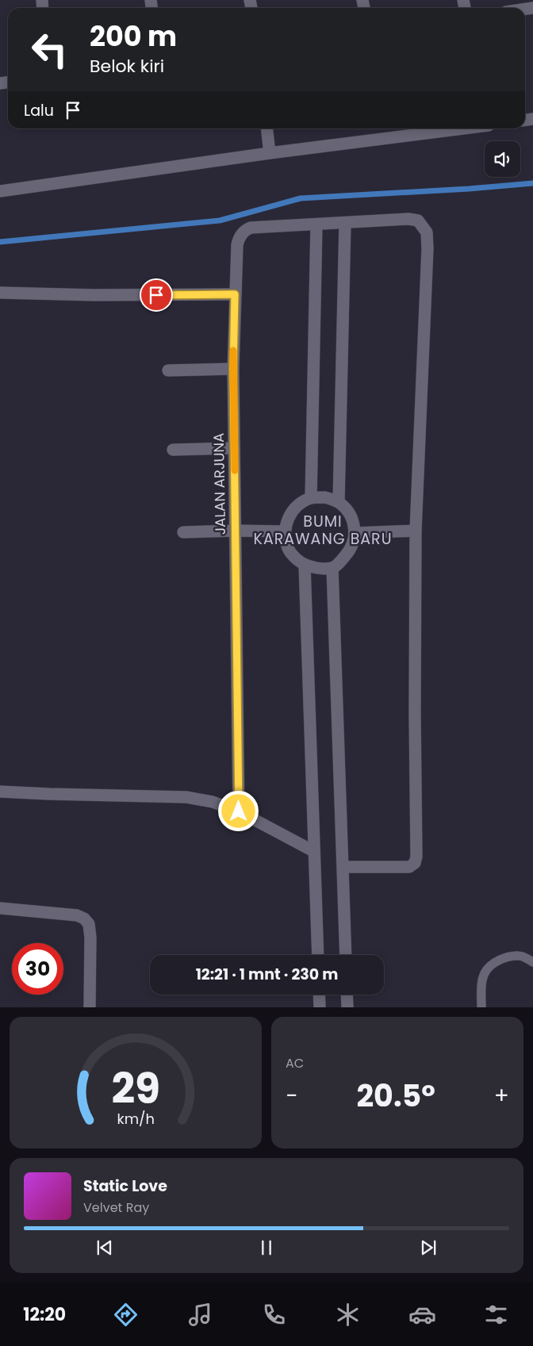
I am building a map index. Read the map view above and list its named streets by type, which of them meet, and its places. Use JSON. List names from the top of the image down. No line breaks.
{"streets":{"street":["JALAN ARJUNA"]},"districts":["BUMI KARAWANG BARU"],"page":{"turn":["200 m","Belok kiri"],"then":"Lalu","limit":"30","trip":"12:21 · 1 mnt · 230 m","tile":"AC","heat":["−","20.5°","+"],"song":["Static Love","Velvet Ray"],"tabs":"12:20","gauge":["29","km/h"]}}
